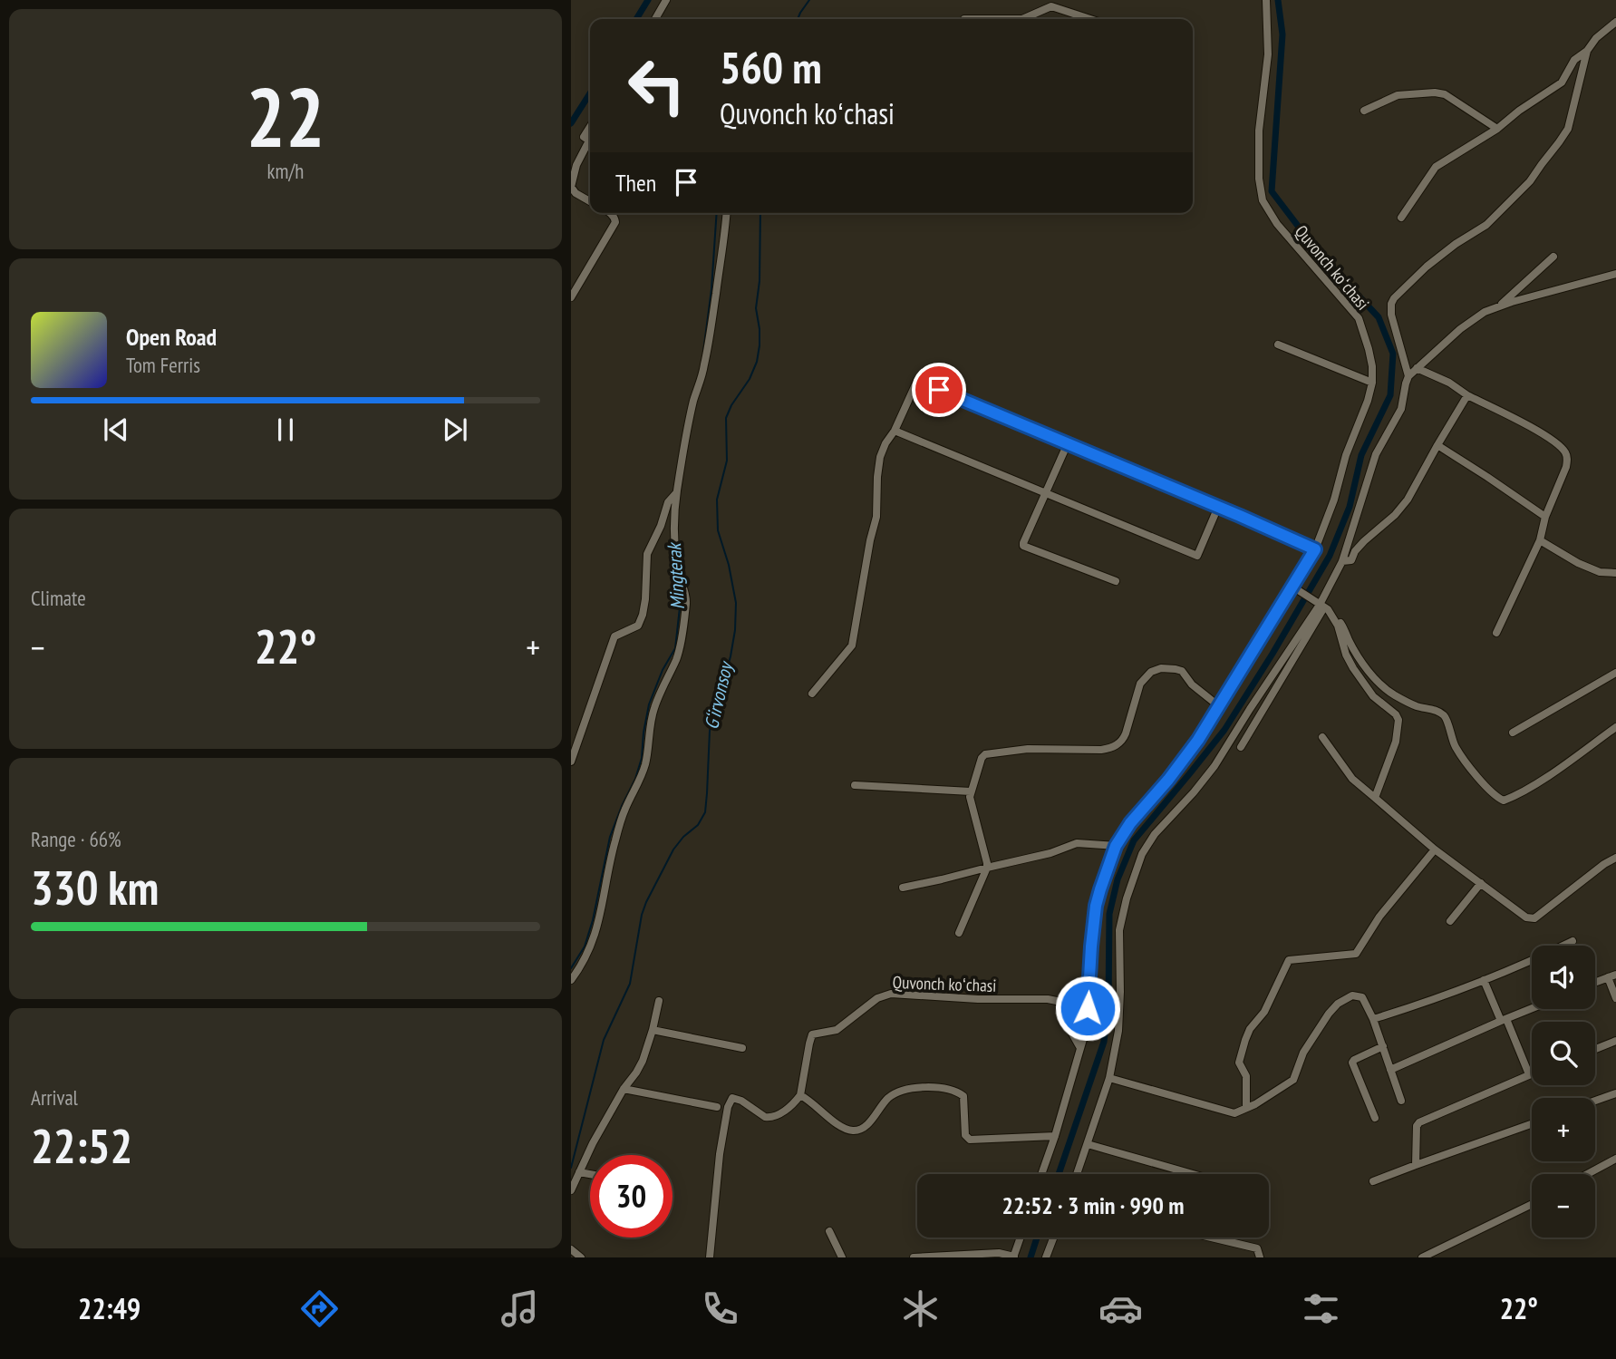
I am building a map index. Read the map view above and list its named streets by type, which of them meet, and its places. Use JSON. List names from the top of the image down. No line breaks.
{"streets":{"street":["Quvonch koʻchasi"]},"water":["Mingterak","G‘irvonsoy"],"page":{"tile":[["22","km/h"],"Climate",["Range · 66%","330 km"],["Arrival","22:52"]],"turn":["560 m","Quvonch koʻchasi"],"then":"Then","song":["Open Road","Tom Ferris"],"heat":["−","22°","+"],"map_buttons":["+","−"],"limit":"30","trip":"22:52 · 3 min · 990 m","tabs":["22:49","22°"]}}
